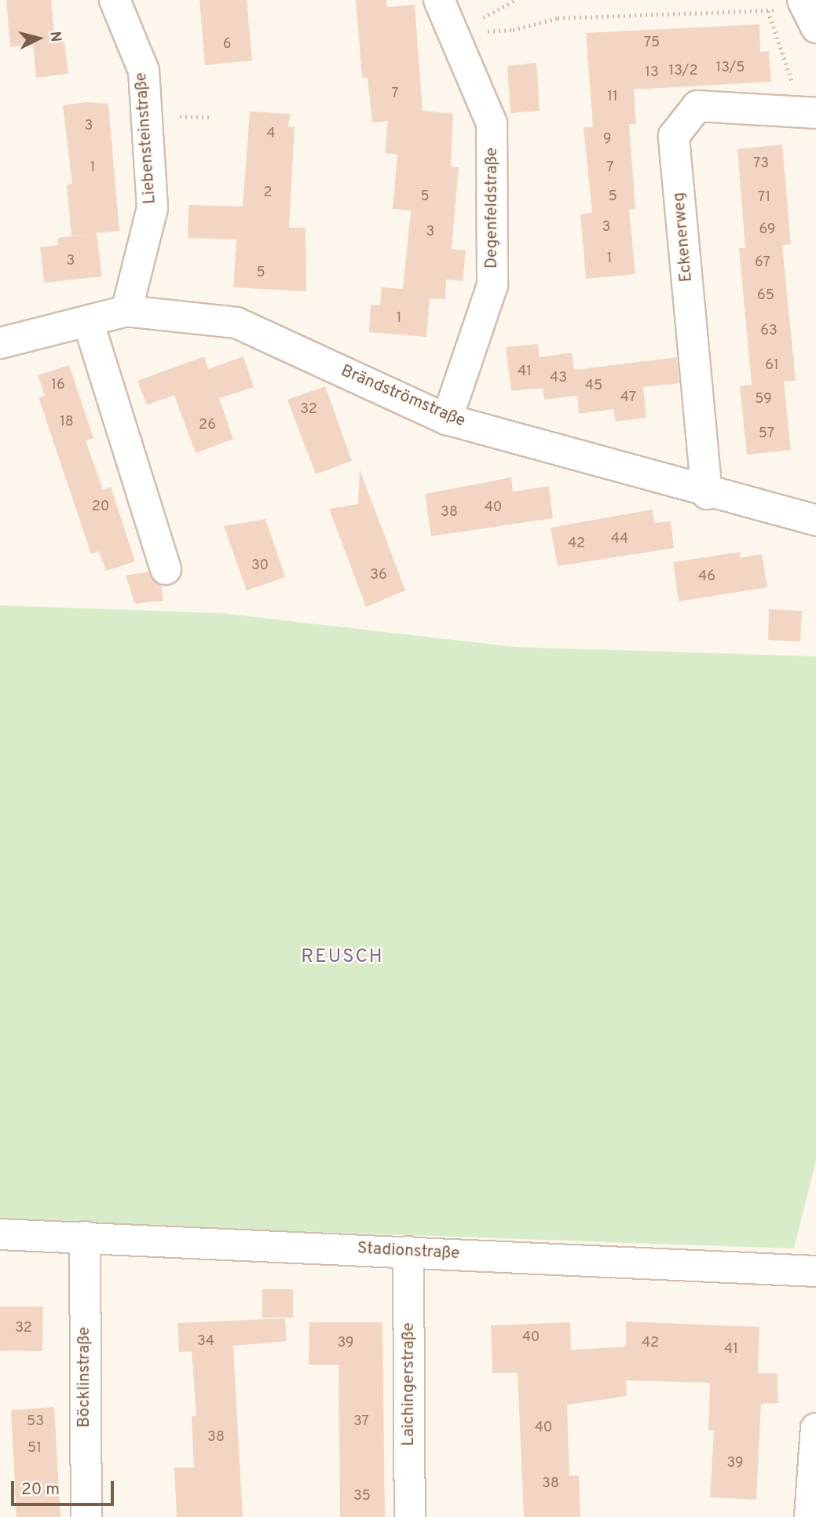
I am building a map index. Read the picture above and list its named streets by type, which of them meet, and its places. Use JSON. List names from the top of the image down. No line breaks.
{"streets":{"street":["Liebensteinstraße","Degenfeldstraße","Eckenerweg","Brändströmstraße","Stadionstraße","Böcklinstraße","Laichingerstraße"]},"crossings":[["Liebensteinstraße","Brändströmstraße"],["Degenfeldstraße","Brändströmstraße"],["Eckenerweg","Brändströmstraße"],["Stadionstraße","Böcklinstraße"],["Stadionstraße","Laichingerstraße"]],"districts":["REUSCH"],"house_numbers":["75","6","13/5","13/2","13","7","11","3","4","9","73","1","7","2","5","5","71","3","69","3","1","3","67","5","65","1","63","61","41","43","16","45","47","59","32","18","26","57","20","40","38","44","42","30","36","46","32","40","34","39","42","41","53","37","40","38","51","39","38","35"],"scale_bar":"20 m","north":"right"}
